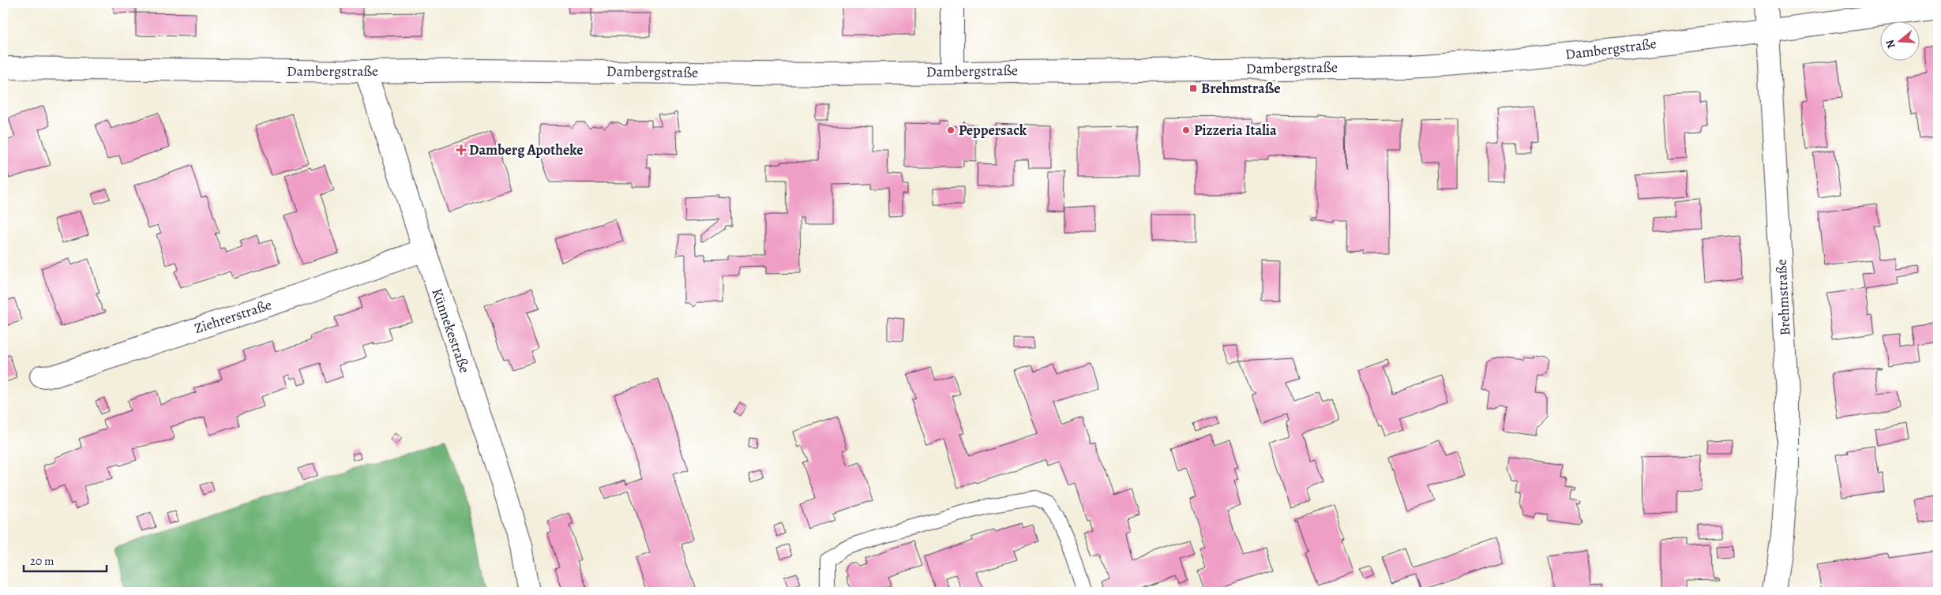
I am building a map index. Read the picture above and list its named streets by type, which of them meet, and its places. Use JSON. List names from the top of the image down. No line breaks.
{"streets":{"street":["Dambergstraße","Brehmstraße","Ziehrerstraße","Künnekestraße"]},"crossings":[["Dambergstraße","Brehmstraße"],["Dambergstraße","Künnekestraße"],["Ziehrerstraße","Künnekestraße"]],"places":{"transit":["Brehmstraße"],"other":["Peppersack","Pizzeria Italia"],"health":["Damberg Apotheke"]},"scale_bar":"20 m","north":"left"}
